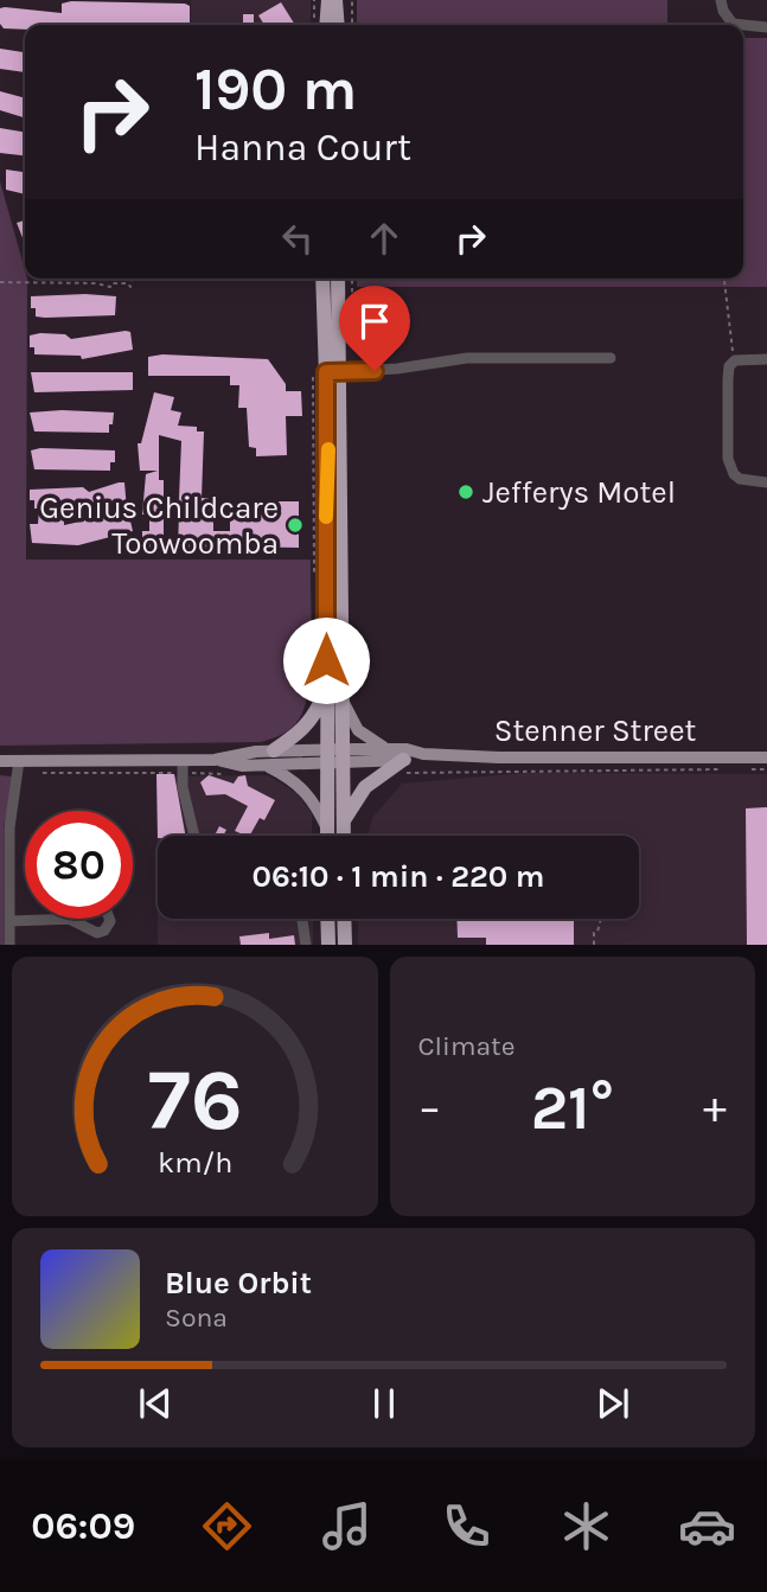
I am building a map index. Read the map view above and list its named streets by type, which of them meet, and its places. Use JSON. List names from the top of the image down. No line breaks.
{"streets":{"main road":["Stenner Street"]},"places":["Jefferys Motel","Genius Childcare Toowoomba"],"page":{"turn":["190 m","Hanna Court"],"limit":"80","trip":"06:10 · 1 min · 220 m","tile":"Climate","heat":["−","21°","+"],"song":["Blue Orbit","Sona"],"tabs":"06:09","gauge":["76","km/h"]}}
